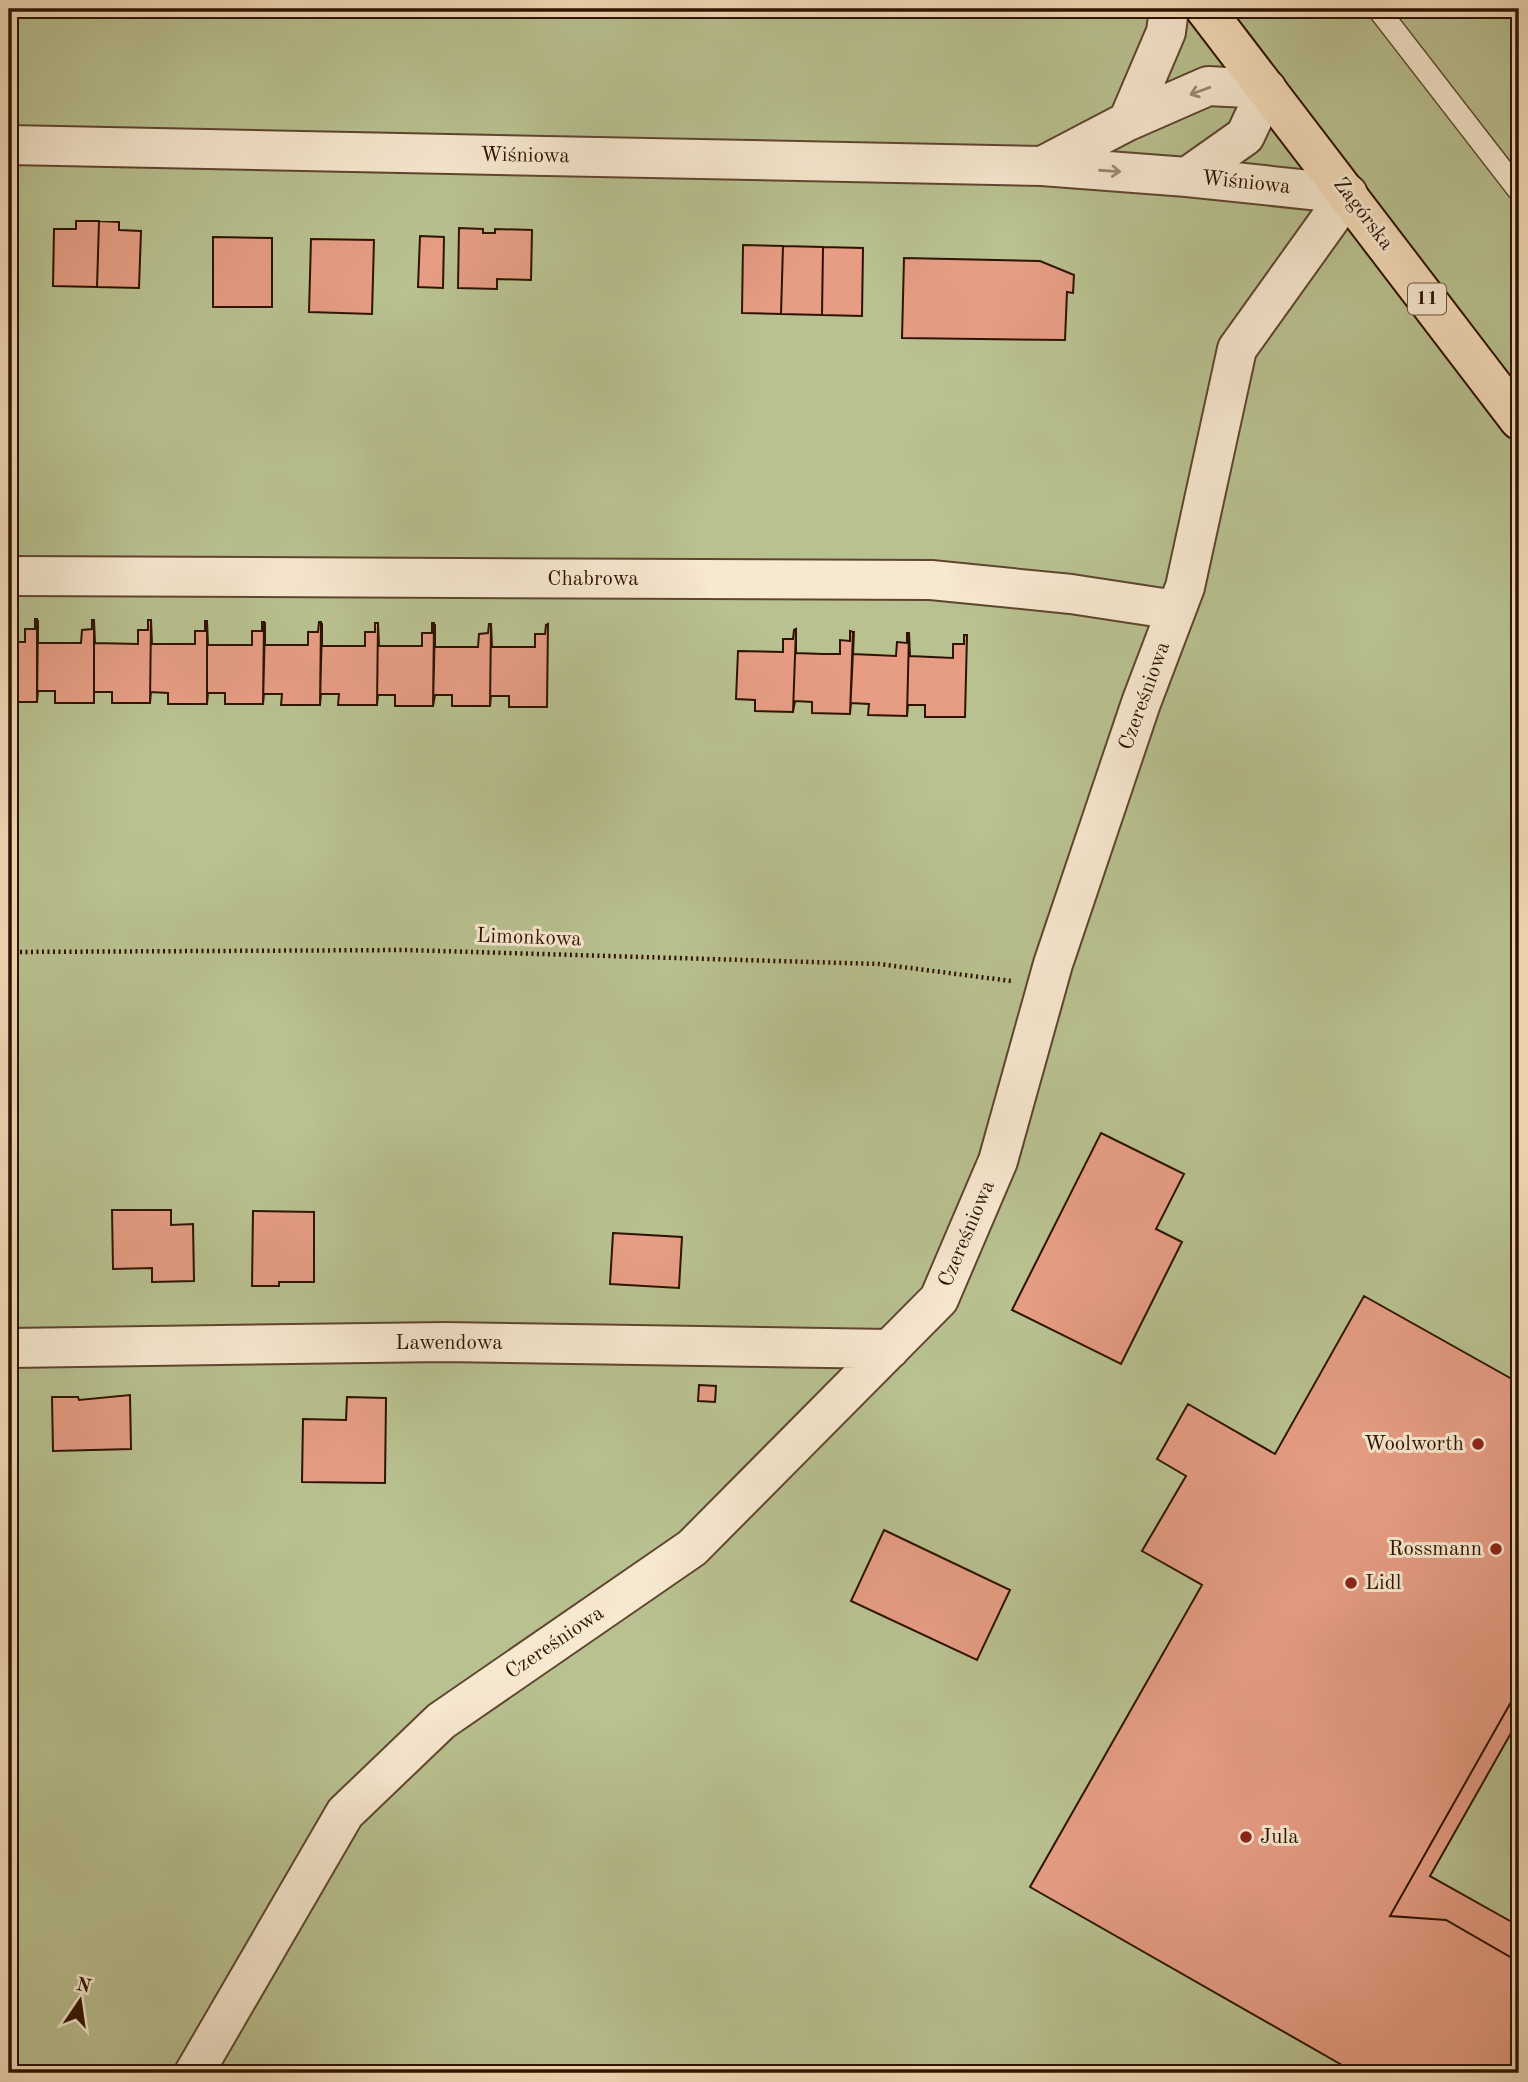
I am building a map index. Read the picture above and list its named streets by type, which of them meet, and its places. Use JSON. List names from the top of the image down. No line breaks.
{"streets":{"highway":["Zagórska","11"],"street":["Wiśniowa","Chabrowa","Czereśniowa","Lawendowa"],"path":["Limonkowa"]},"crossings":[["Wiśniowa","Zagórska"],["Wiśniowa","Czereśniowa"],["Zagórska","Czereśniowa"],["Chabrowa","Czereśniowa"],["Czereśniowa","Limonkowa"],["Czereśniowa","Lawendowa"]],"places":["Woolworth","Rossmann","Lidl","Jula"],"north":"top"}
